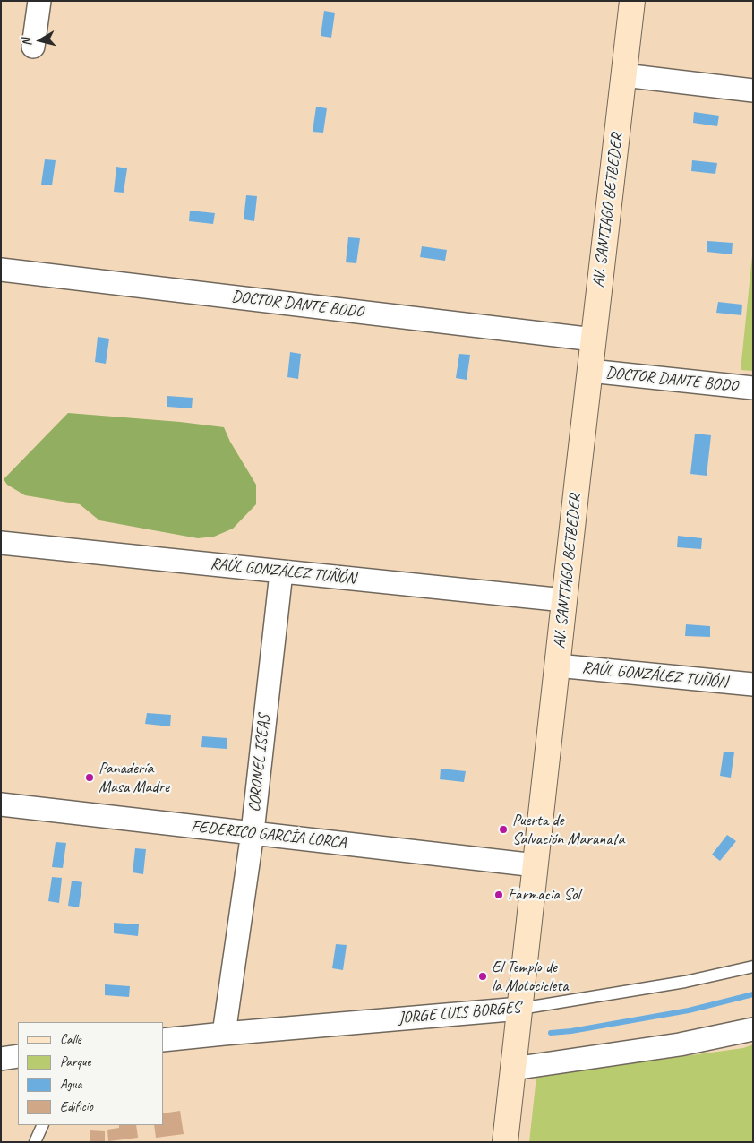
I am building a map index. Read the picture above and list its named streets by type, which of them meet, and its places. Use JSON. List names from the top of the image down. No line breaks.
{"streets":{"main road":["AV. SANTIAGO BETBEDER"],"street":["DOCTOR DANTE BODO","RAÚL GONZÁLEZ TUÑÓN","CORONEL ISEAS","FEDERICO GARCÍA LORCA","JORGE LUIS BORGES"]},"crossings":[["AV. SANTIAGO BETBEDER","DOCTOR DANTE BODO"],["AV. SANTIAGO BETBEDER","RAÚL GONZÁLEZ TUÑÓN"],["AV. SANTIAGO BETBEDER","FEDERICO GARCÍA LORCA"],["AV. SANTIAGO BETBEDER","JORGE LUIS BORGES"],["RAÚL GONZÁLEZ TUÑÓN","CORONEL ISEAS"],["CORONEL ISEAS","FEDERICO GARCÍA LORCA"],["CORONEL ISEAS","JORGE LUIS BORGES"]],"places":["Panadería Masa Madre","Puerta de Salvación Maranata","Farmacia Sol","El Templo de la Motocicleta"],"legend":["Calle","Parque","Agua","Edificio"],"north":"left"}
